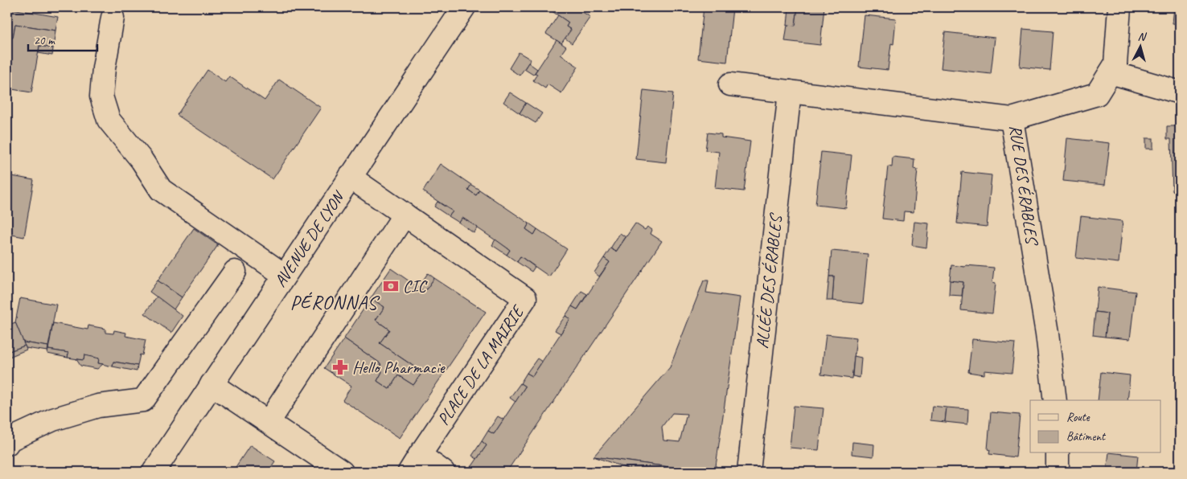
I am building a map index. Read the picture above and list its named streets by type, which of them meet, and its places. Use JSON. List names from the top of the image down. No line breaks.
{"streets":{"street":["RUE DES ÉRABLES","AVENUE DE LYON","ALLÉE DES ÉRABLES","PLACE DE LA MAIRIE"]},"crossings":[["AVENUE DE LYON","PLACE DE LA MAIRIE"]],"districts":["PÉRONNAS"],"places":{"bank":["CIC"],"pharmacy":["Hello Pharmacie"]},"legend":["Route","Bâtiment"],"scale_bar":"20 m","north":"top"}
